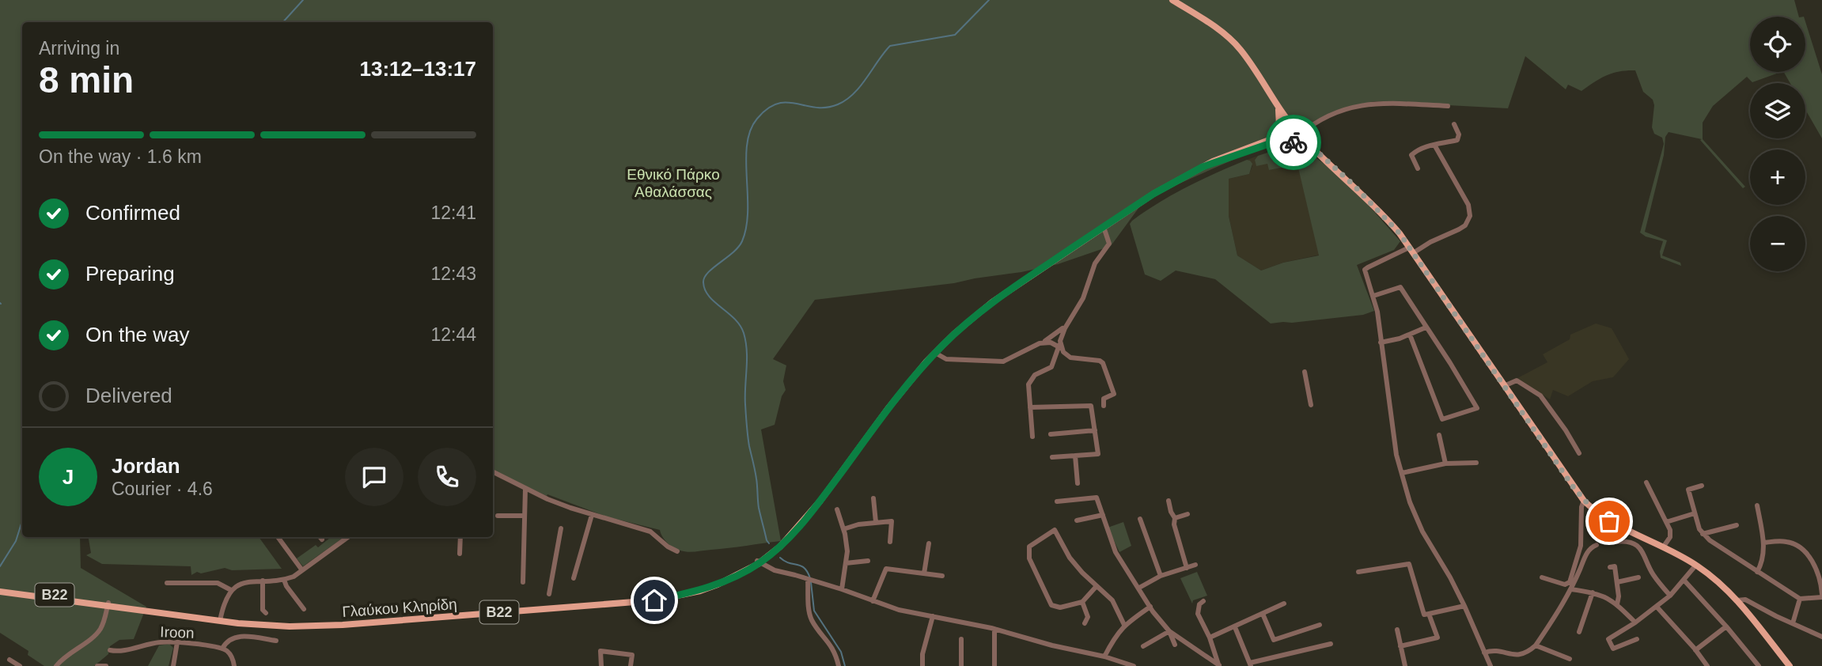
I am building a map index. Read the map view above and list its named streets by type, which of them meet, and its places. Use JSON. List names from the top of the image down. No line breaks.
{"streets":{"main road":["B22","Γλαύκου Κληρίδη"],"street":["Iroon"]},"parks":["Εθνικό Πάρκο Αθαλάσσας"],"page":{"map_buttons":["+","−"],"heading":["8 min","Arriving in","13:12–13:17"],"panel":["Jordan","Courier · 4.6"],"bar":"On the way · 1.6 km","list":[["Confirmed","12:41"],["Preparing","12:43"],["On the way","12:44"],"Delivered"],"round":"J"}}
